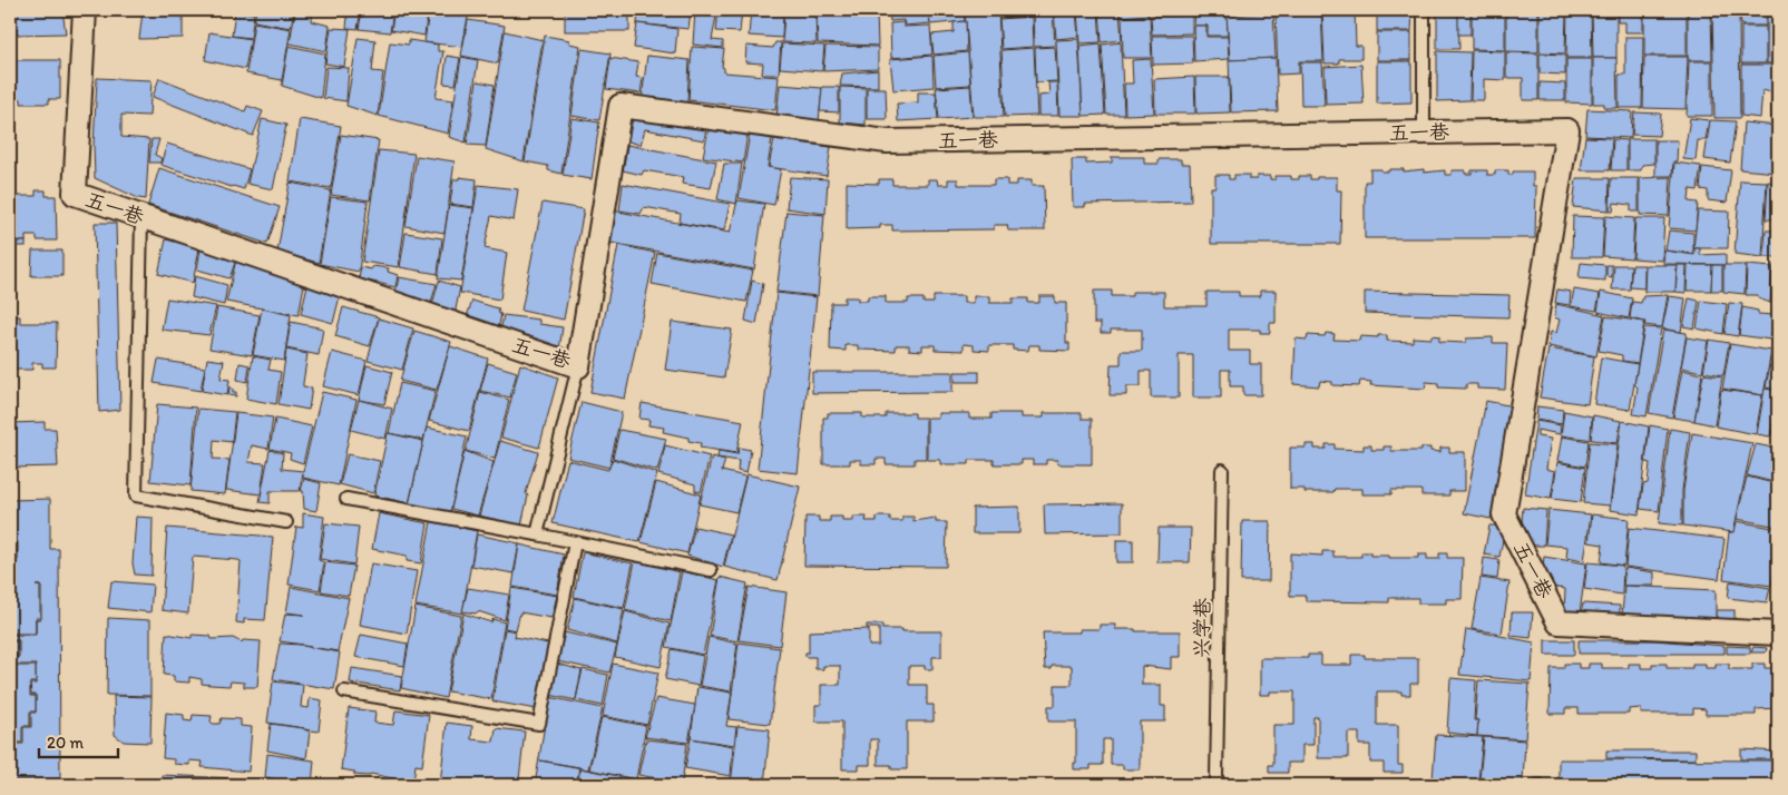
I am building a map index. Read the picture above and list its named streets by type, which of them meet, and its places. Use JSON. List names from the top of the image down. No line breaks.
{"streets":{"street":["五一巷"],"lane":["兴学巷"]},"scale_bar":"20 m"}
